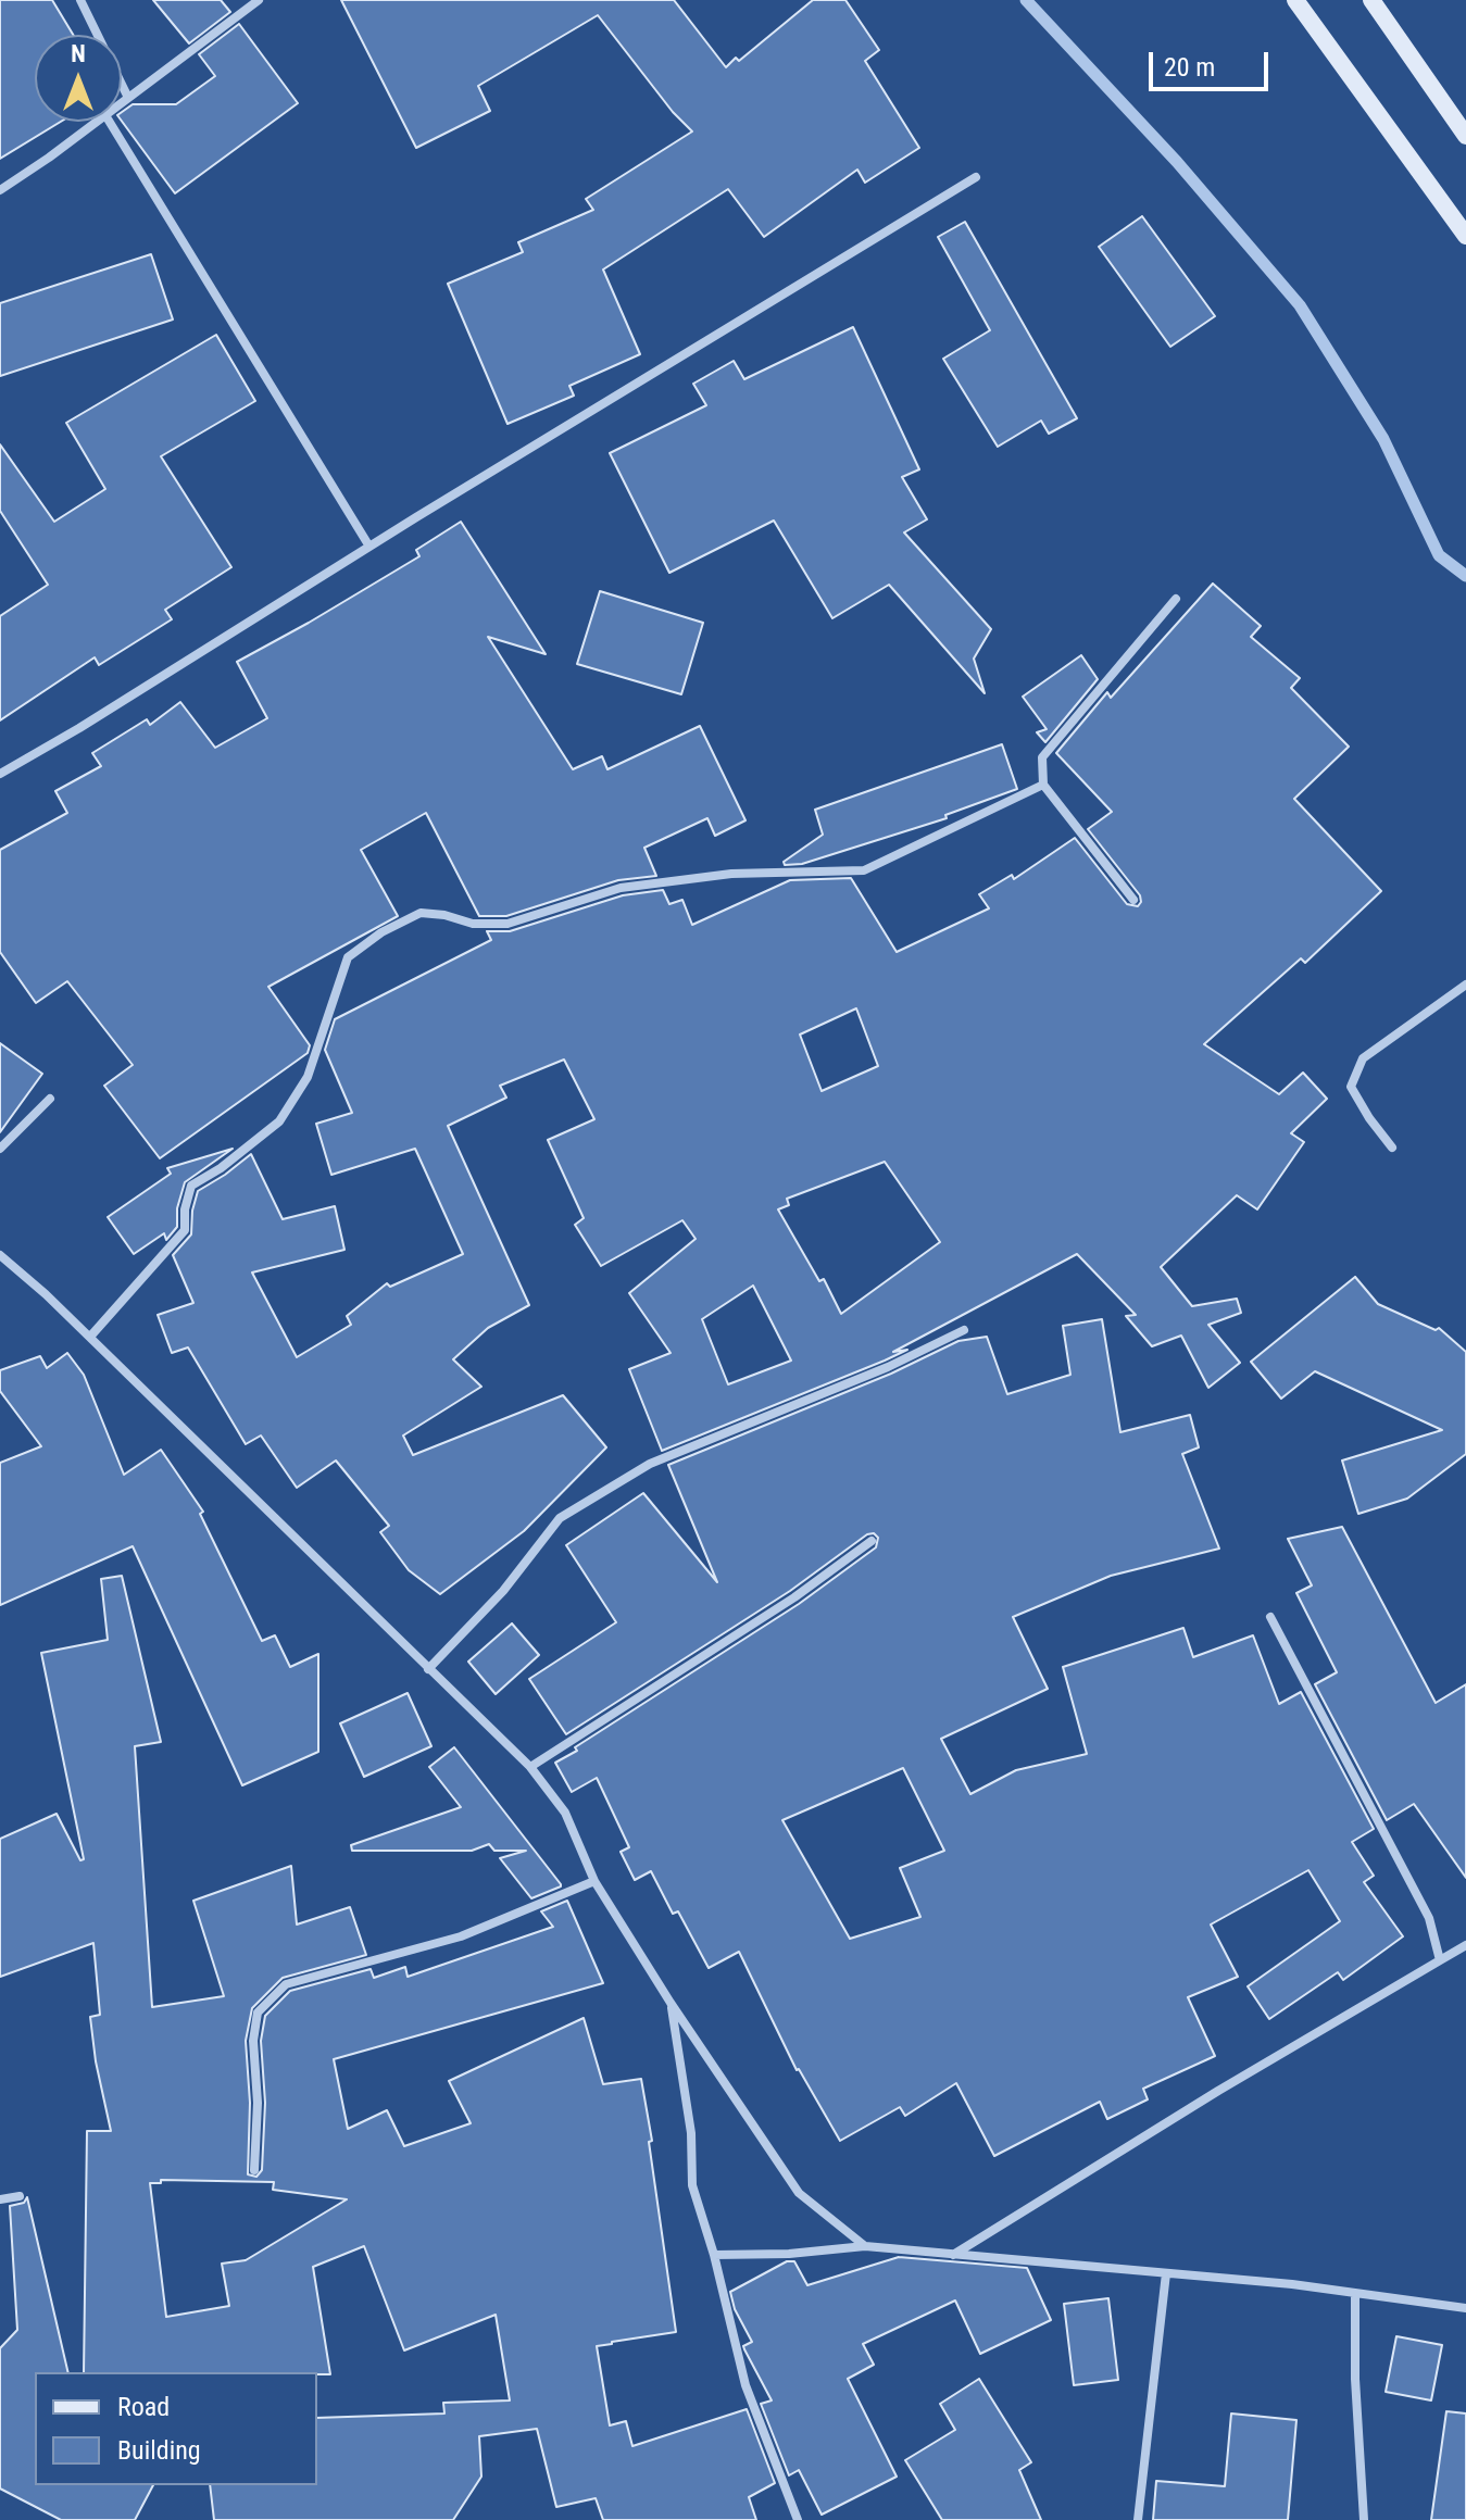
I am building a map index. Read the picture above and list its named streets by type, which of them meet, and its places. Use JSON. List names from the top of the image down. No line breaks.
{"legend":["Road","Building"],"scale_bar":"20 m","north":"top"}
